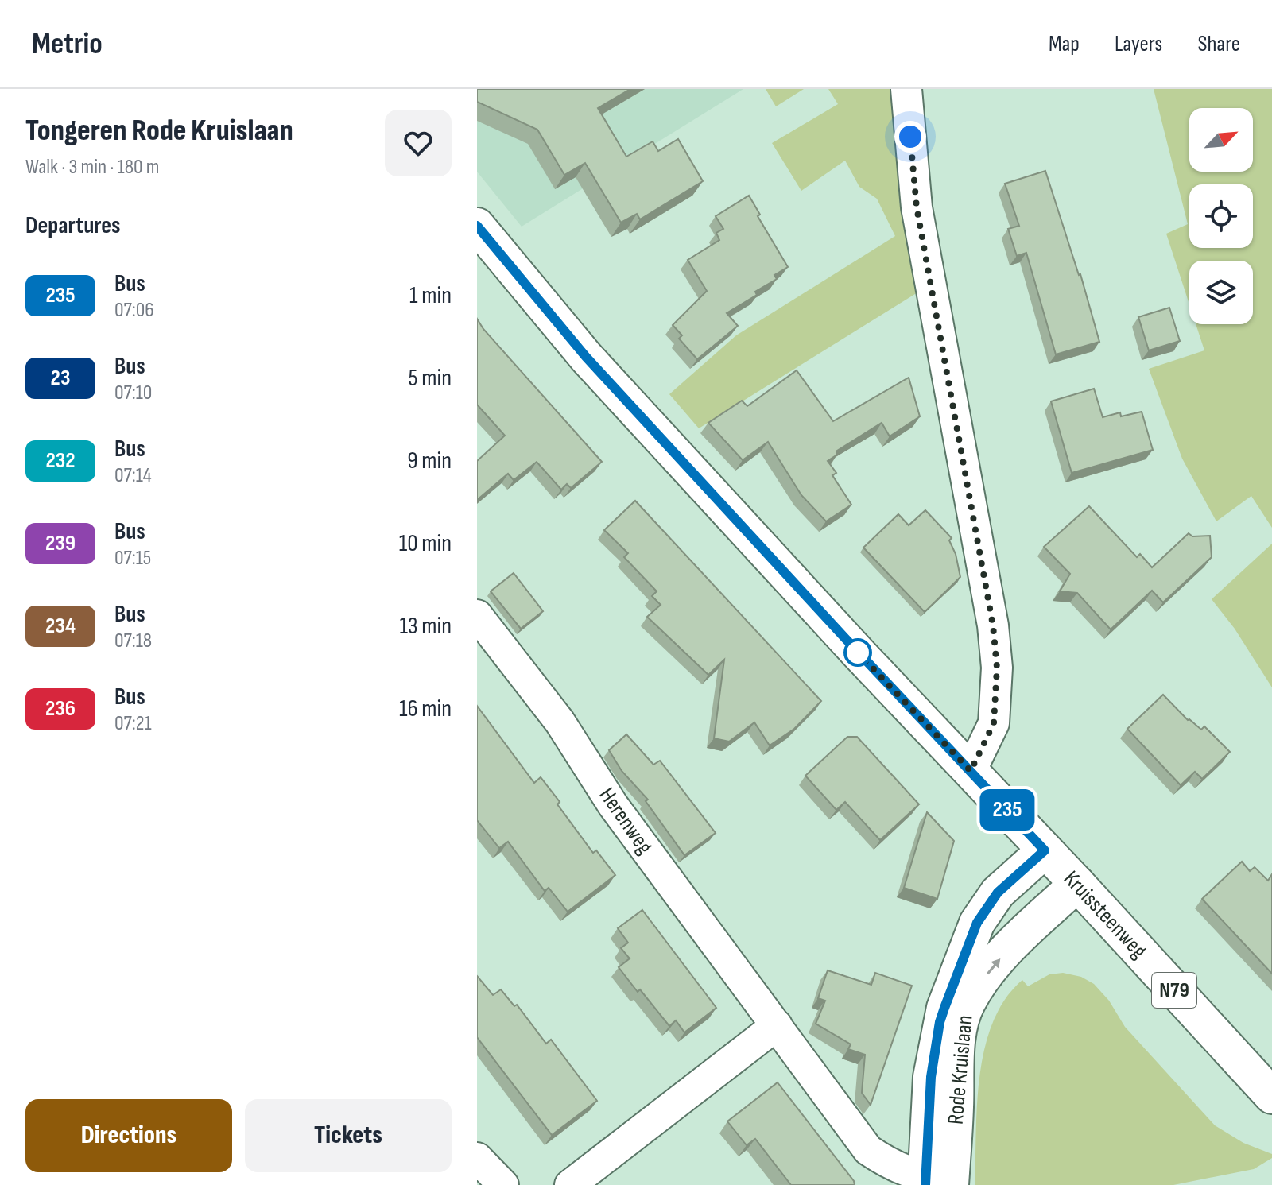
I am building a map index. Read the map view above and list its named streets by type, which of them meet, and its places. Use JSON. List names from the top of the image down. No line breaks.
{"streets":{"main road":["Kruissteenweg","N79","Rode Kruislaan"],"street":["Herenweg"]},"crossings":[["Herenweg","Rode Kruislaan"],["Kruissteenweg","Rode Kruislaan"]],"lines":["bus line 235"],"north":"top right","page":{"header":"Metrio","nav":["Map","Layers","Share"],"heading":[["Tongeren Rode Kruislaan","Walk · 3 min · 180 m"],"Departures"],"on_map":"235","list":[{"mark":"235","name":"Bus","note":"07:06","value":"1 min"},{"mark":"23","name":"Bus","note":"07:10","value":"5 min"},{"mark":"232","name":"Bus","note":"07:14","value":"9 min"},{"mark":"239","name":"Bus","note":"07:15","value":"10 min"},{"mark":"234","name":"Bus","note":"07:18","value":"13 min"},{"mark":"236","name":"Bus","note":"07:21","value":"16 min"}],"buttons":["Directions","Tickets"]}}
